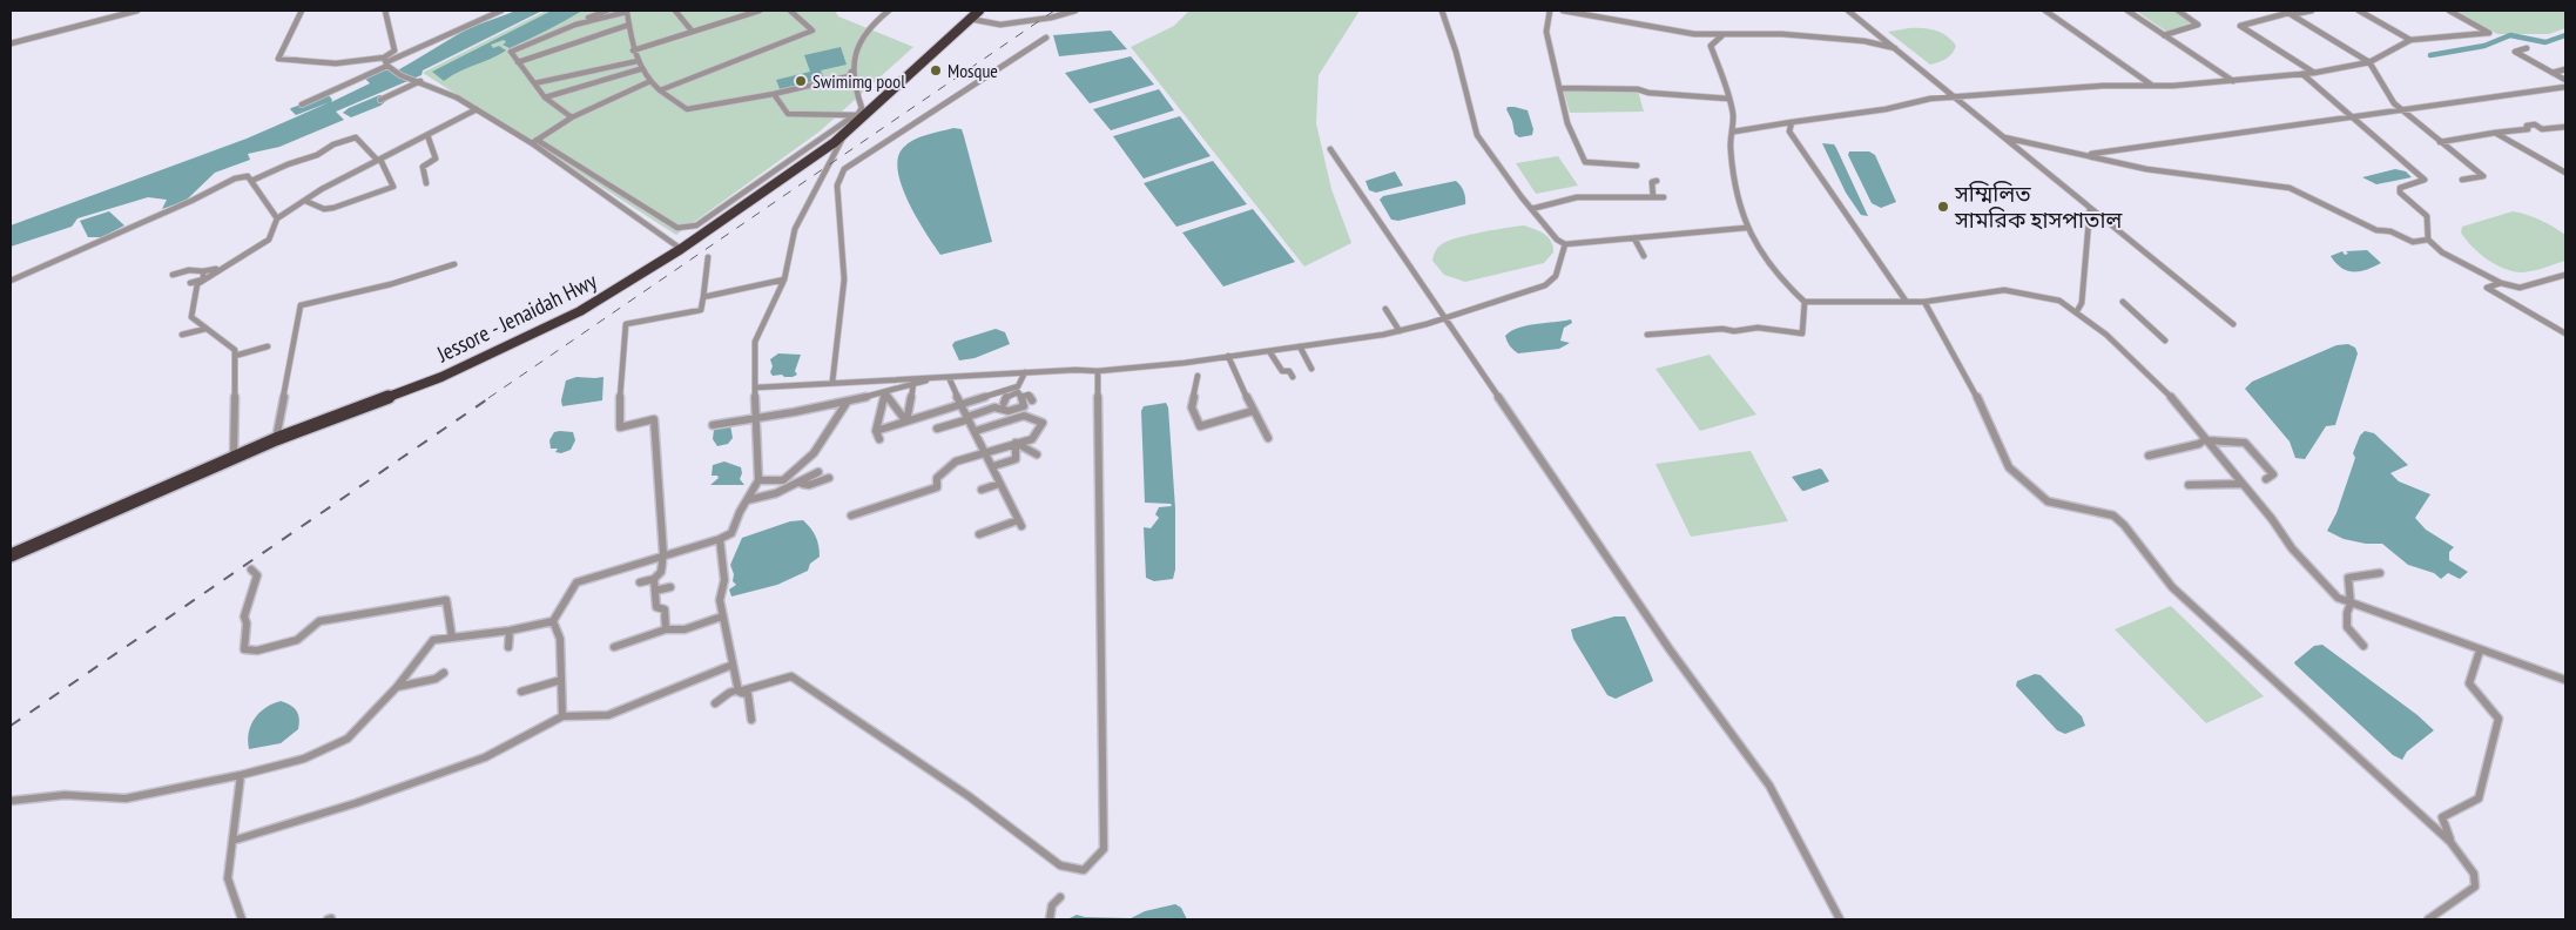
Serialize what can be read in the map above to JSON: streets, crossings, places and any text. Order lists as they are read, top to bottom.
{
  "streets": {
    "highway": ["Jessore - Jenaidah Hwy"]
  },
  "places": ["Mosque", "Swimimg pool", "সম্মিলিত সামরিক হাসপাতাল"]
}
